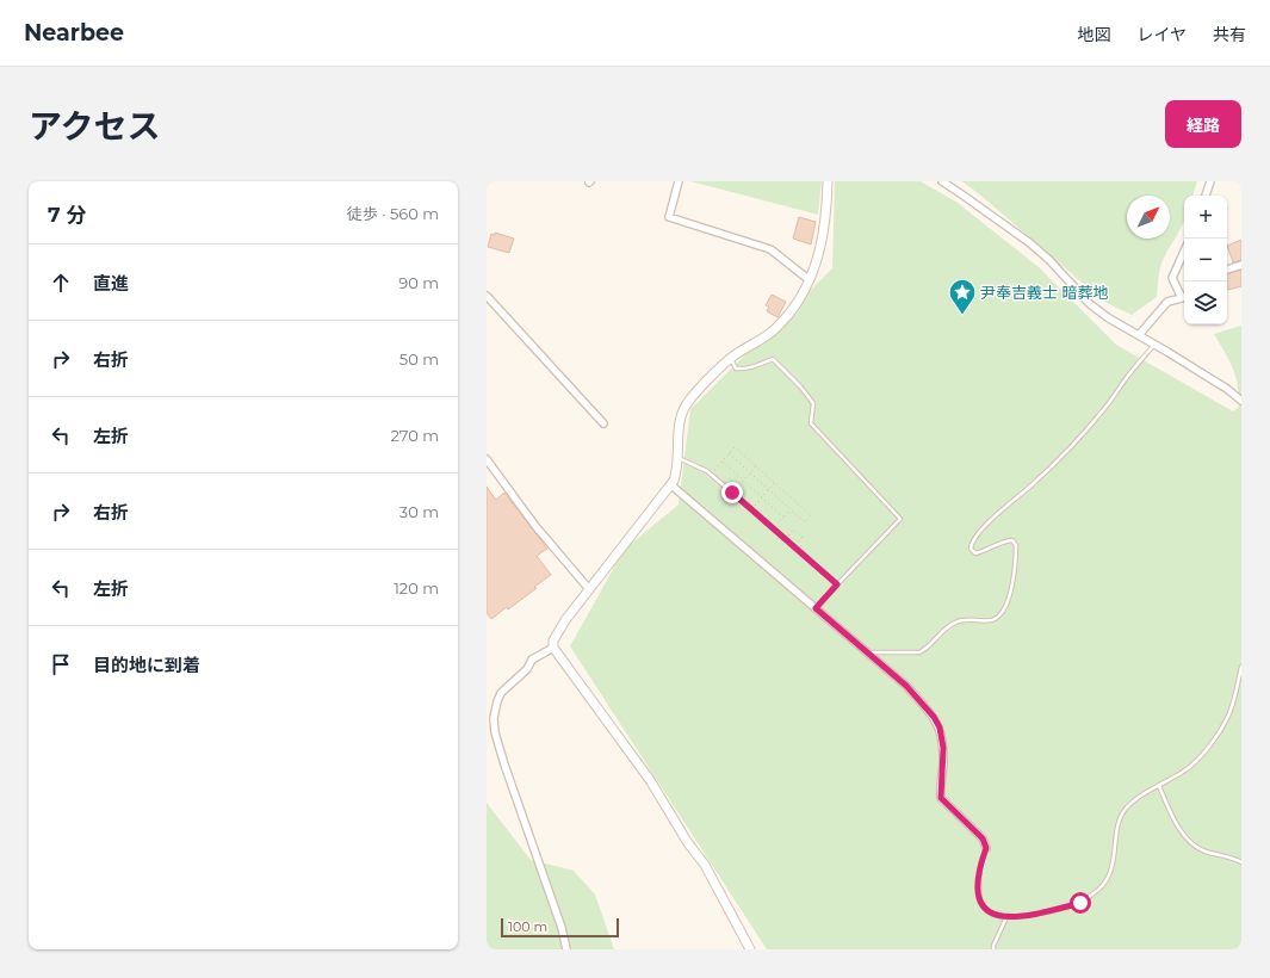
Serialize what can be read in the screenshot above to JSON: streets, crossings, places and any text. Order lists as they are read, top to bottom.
{
  "places": {
    "place": ["尹奉吉義士 暗葬地"]
  },
  "scale_bar": "100 m",
  "north": "top right",
  "page": {
    "header": "Nearbee",
    "nav": ["地図", "レイヤ", "共有"],
    "title": "アクセス",
    "buttons": "経路",
    "heading": ["7 分", "徒歩 · 560 m"],
    "map_buttons": ["+", "−"],
    "list": [
      ["直進", "90 m"],
      ["右折", "50 m"],
      ["左折", "270 m"],
      ["右折", "30 m"],
      ["左折", "120 m"],
      "目的地に到着"
    ],
    "scale": "100 m"
  }
}
